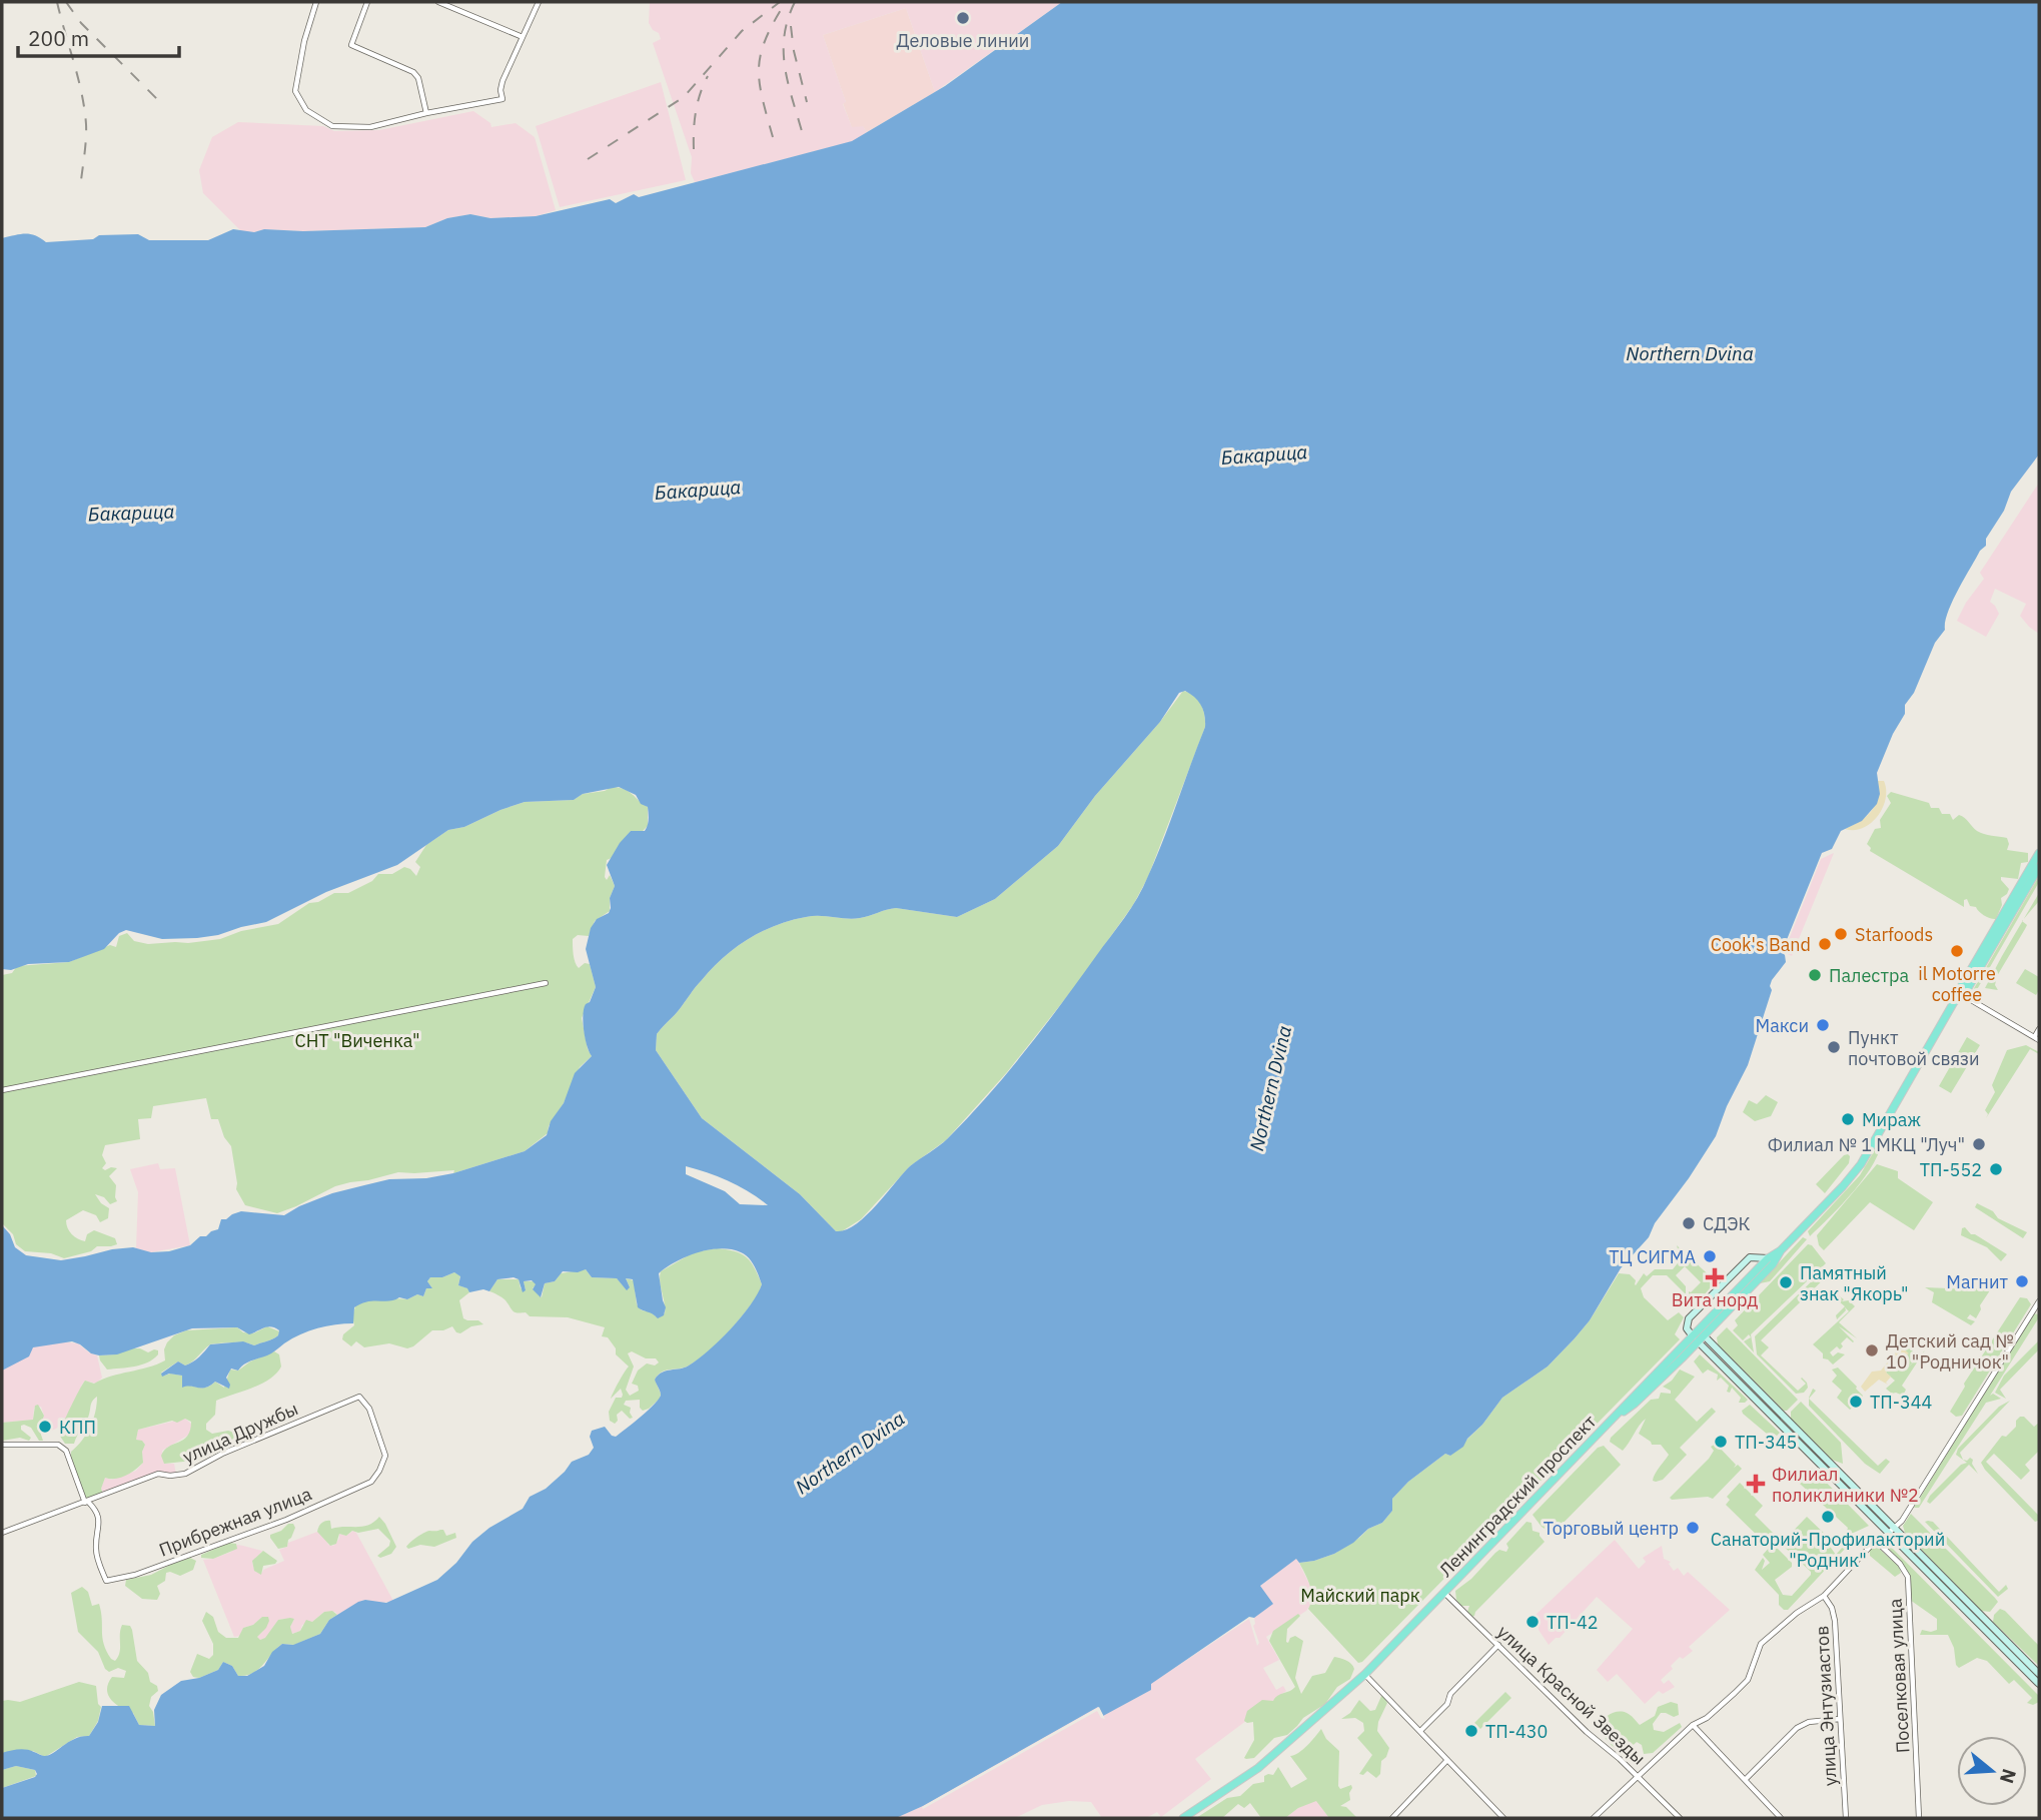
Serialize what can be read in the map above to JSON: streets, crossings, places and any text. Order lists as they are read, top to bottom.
{
  "streets": {
    "main road": ["Ленинградский проспект"],
    "street": [
      "улица Дружбы",
      "Прибрежная улица",
      "Поселковая улица",
      "улица Красной Звезды",
      "улица Энтузиастов"
    ]
  },
  "crossings": [
    ["улица Дружбы", "Прибрежная улица"],
    ["Ленинградский проспект", "улица Красной Звезды"]
  ],
  "water": ["Northern Dvina", "Бакарица"],
  "parks": ["СНТ \"Виченка\"", "Майский парк"],
  "places": {
    "other": [
      "Деловые линии",
      "Starfoods",
      "Cook's Band",
      "il Motorre coffee",
      "Палестра",
      "Макси",
      "Пункт почтовой связи",
      "Мираж",
      "Филиал № 1 МКЦ \"Луч\"",
      "ТП-552",
      "СДЭК",
      "ТЦ СИГМА",
      "Магнит",
      "Памятный знак \"Якорь\"",
      "Детский сад № 10 \"Родничок\"",
      "ТП-344",
      "КПП",
      "ТП-345",
      "Санаторий-Профилакторий \"Родник\"",
      "Торговый центр",
      "ТП-42",
      "ТП-430"
    ],
    "health": ["Вита норд", "Филиал поликлиники №2"]
  },
  "scale_bar": "200 m",
  "north": "right"
}
